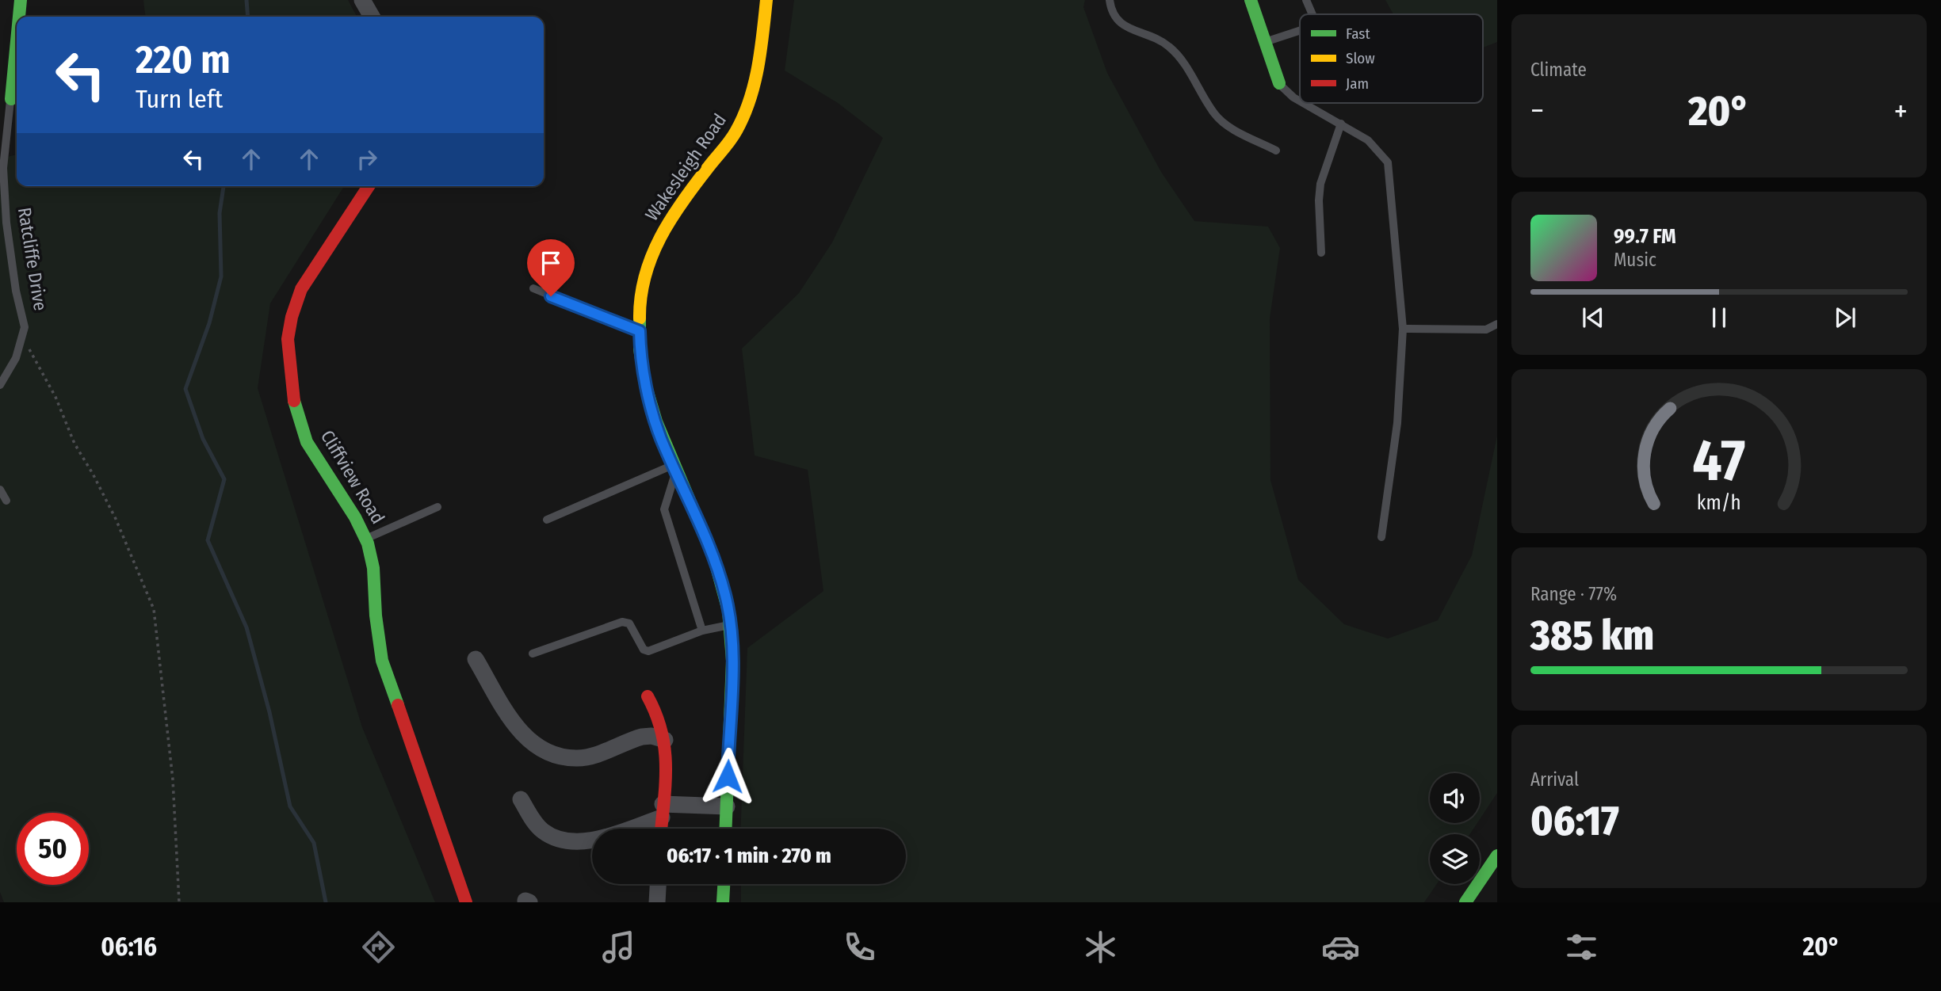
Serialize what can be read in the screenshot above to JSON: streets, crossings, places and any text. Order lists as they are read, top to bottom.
{
  "streets": {
    "main road": ["Wakesleigh Road", "Ratcliffe Drive", "Cliffview Road"]
  },
  "legend": ["Fast", "Slow", "Jam"],
  "page": {
    "tile": [
      "Climate",
      ["Range · 77%", "385 km"],
      ["Arrival", "06:17"]
    ],
    "turn": ["220 m", "Turn left"],
    "heat": ["−", "20°", "+"],
    "song": ["99.7 FM", "Music"],
    "limit": "50",
    "trip": "06:17 · 1 min · 270 m",
    "tabs": ["06:16", "20°"],
    "gauge": ["47", "km/h"]
  }
}
